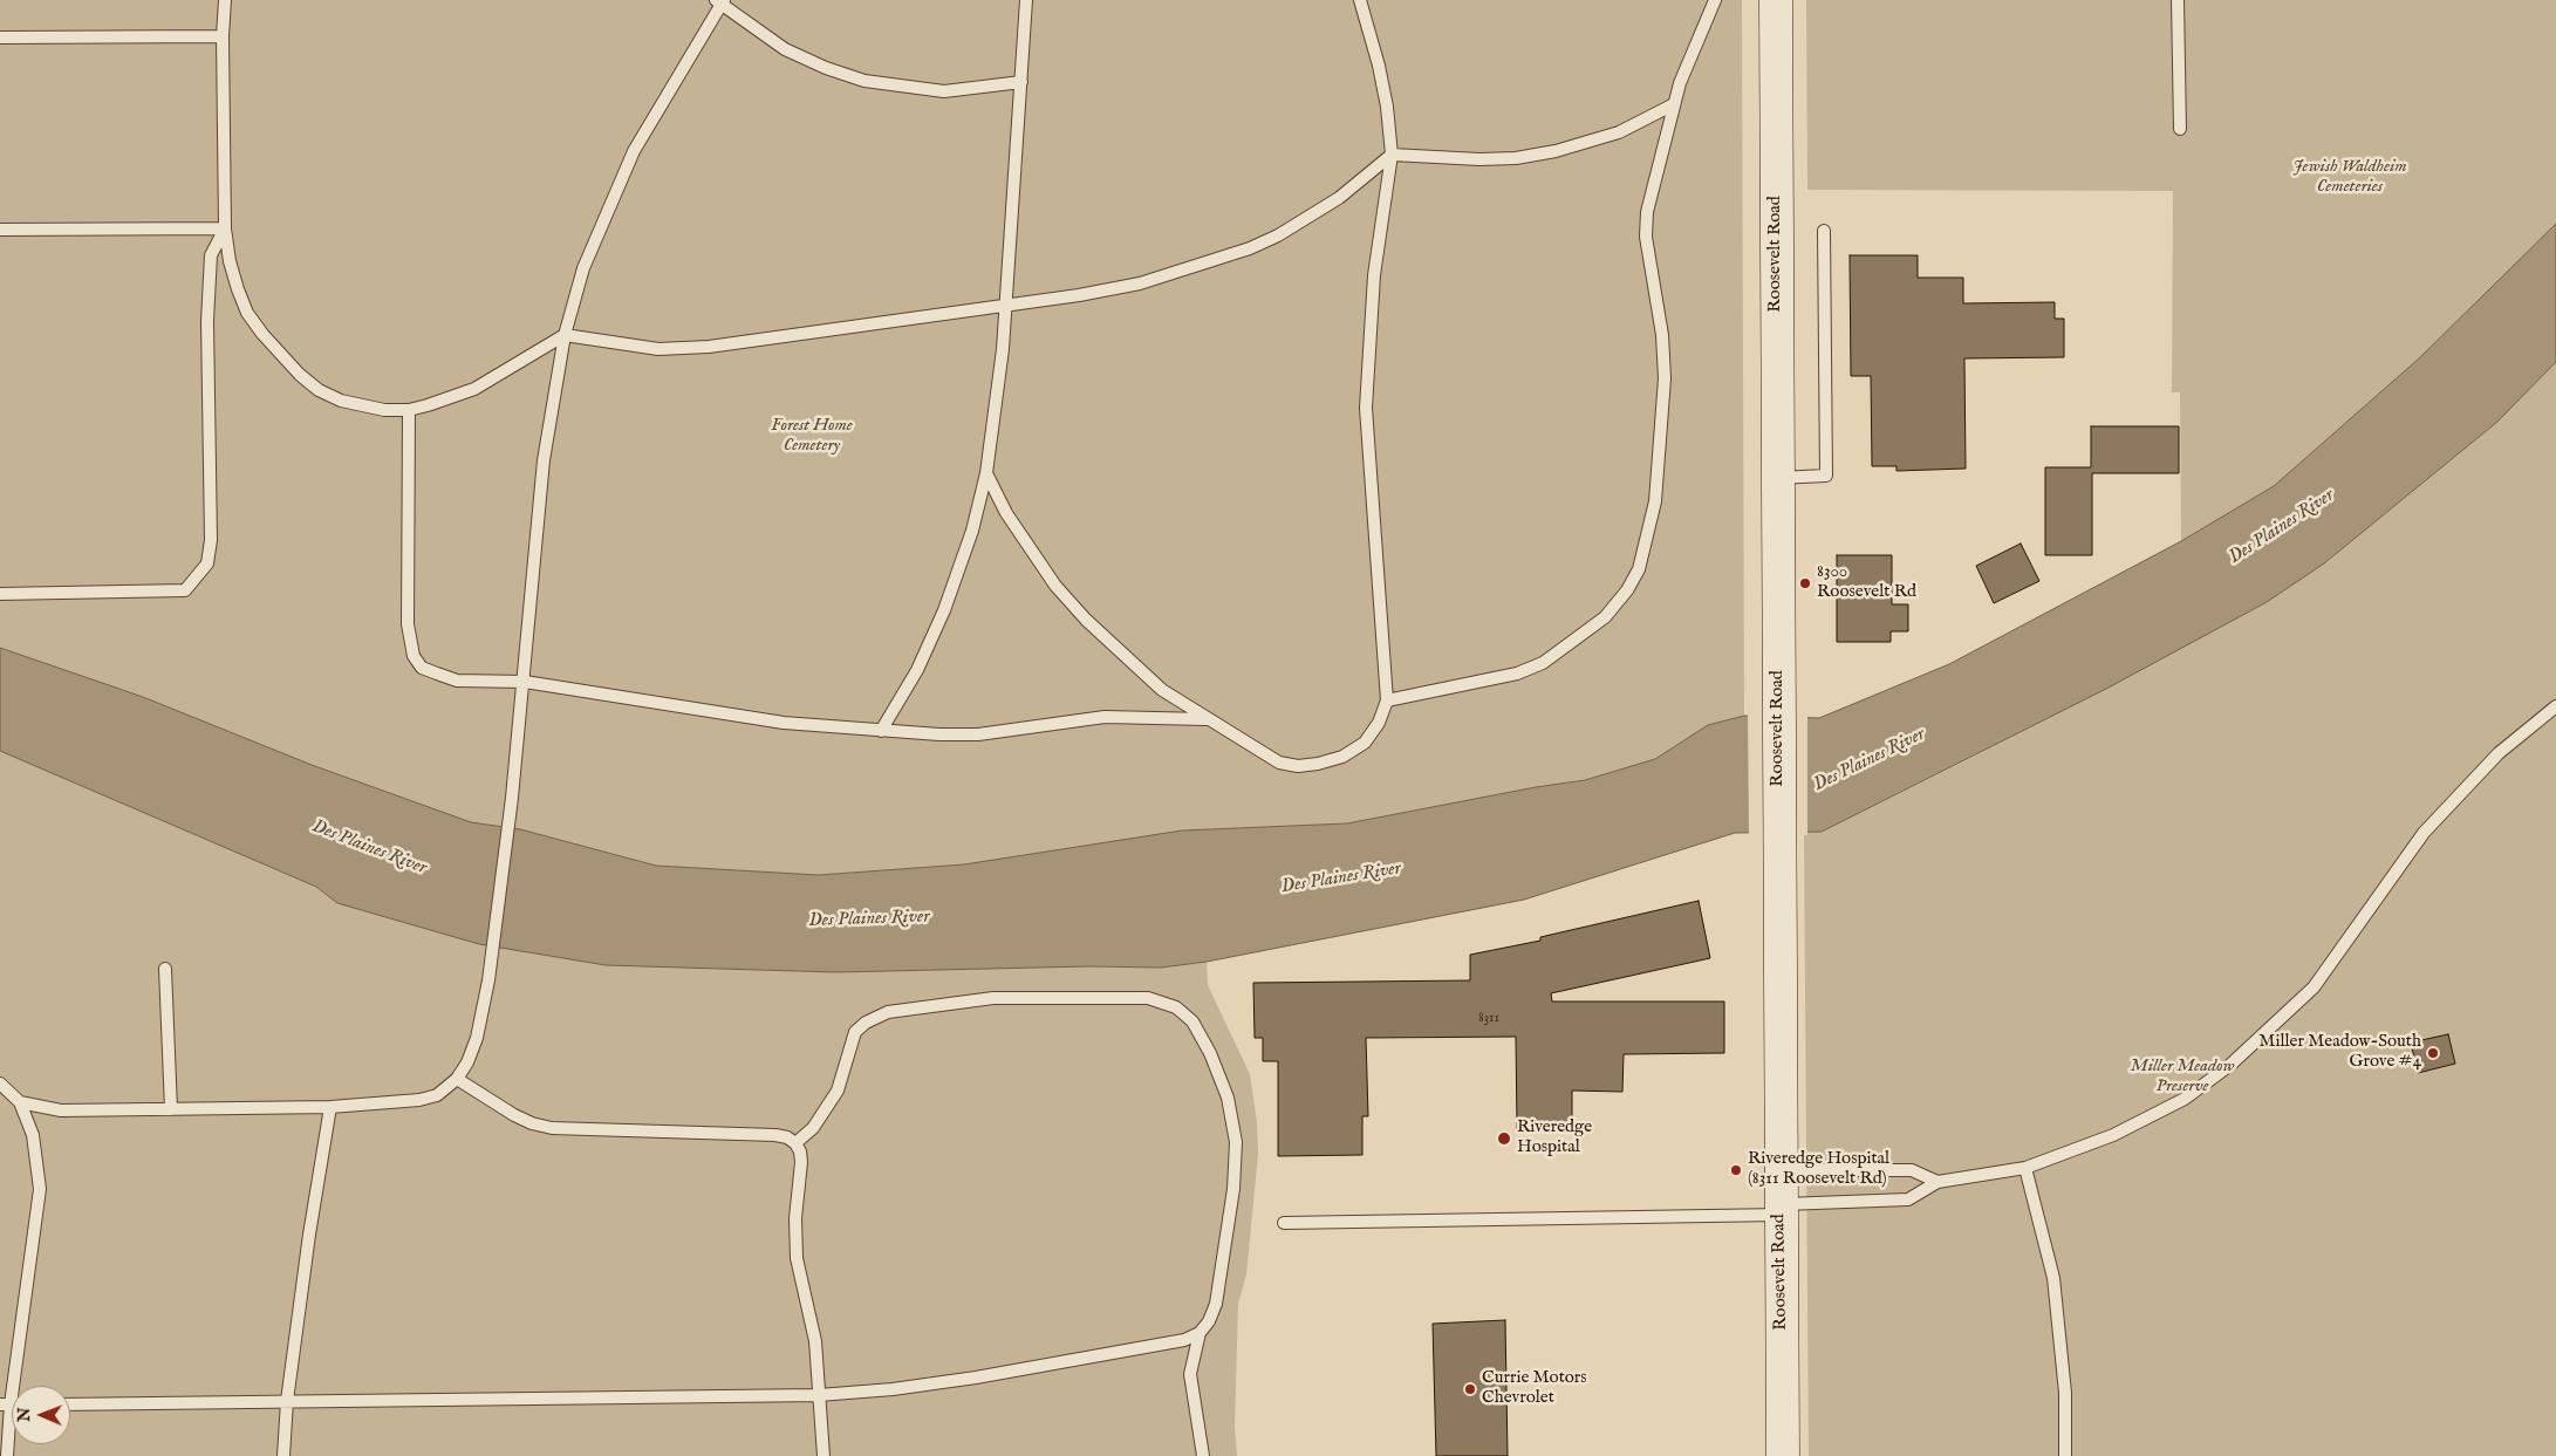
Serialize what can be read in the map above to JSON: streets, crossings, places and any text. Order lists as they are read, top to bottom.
{
  "streets": {
    "main road": ["Roosevelt Road"]
  },
  "water": ["Des Plaines River"],
  "parks": ["Jewish Waldheim Cemeteries", "Forest Home Cemetery", "Miller Meadow Preserve"],
  "places": [
    "8300 Roosevelt Rd",
    "Miller Meadow-South Grove #4",
    "Riveredge Hospital",
    "Riveredge Hospital (8311 Roosevelt Rd)",
    "Currie Motors Chevrolet"
  ],
  "house_numbers": ["8311"],
  "north": "left"
}
